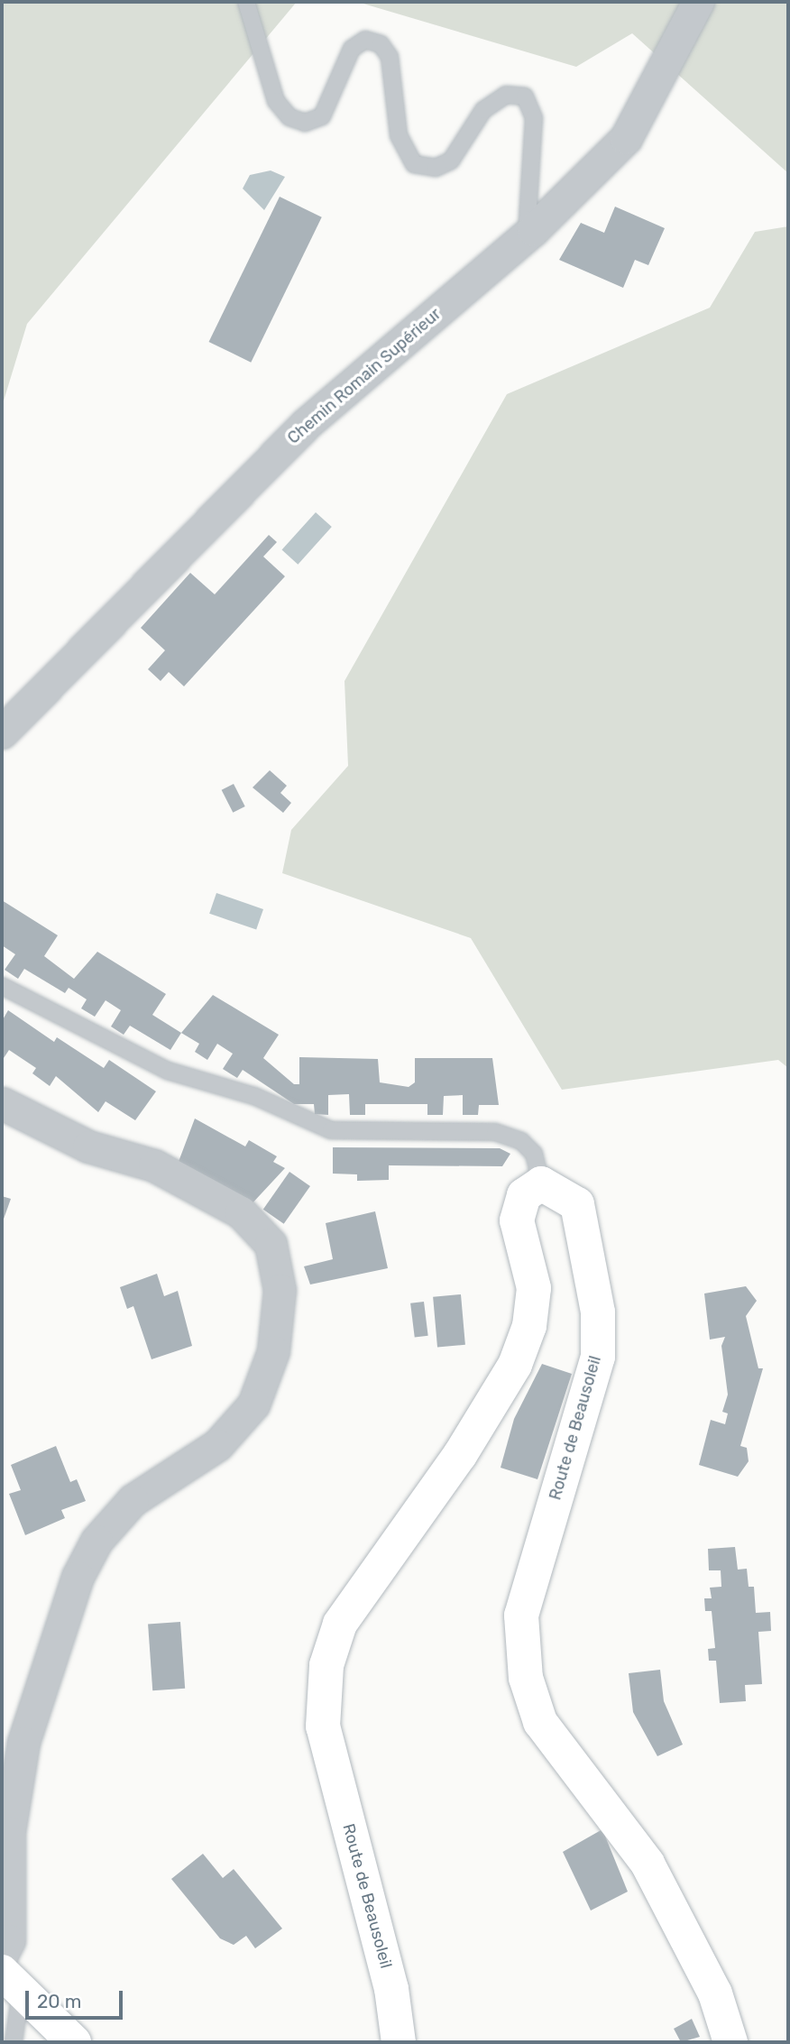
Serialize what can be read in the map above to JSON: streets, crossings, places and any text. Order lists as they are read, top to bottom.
{
  "streets": {
    "street": ["Chemin Romain Supérieur", "Route de Beausoleil"]
  },
  "scale_bar": "20 m"
}
